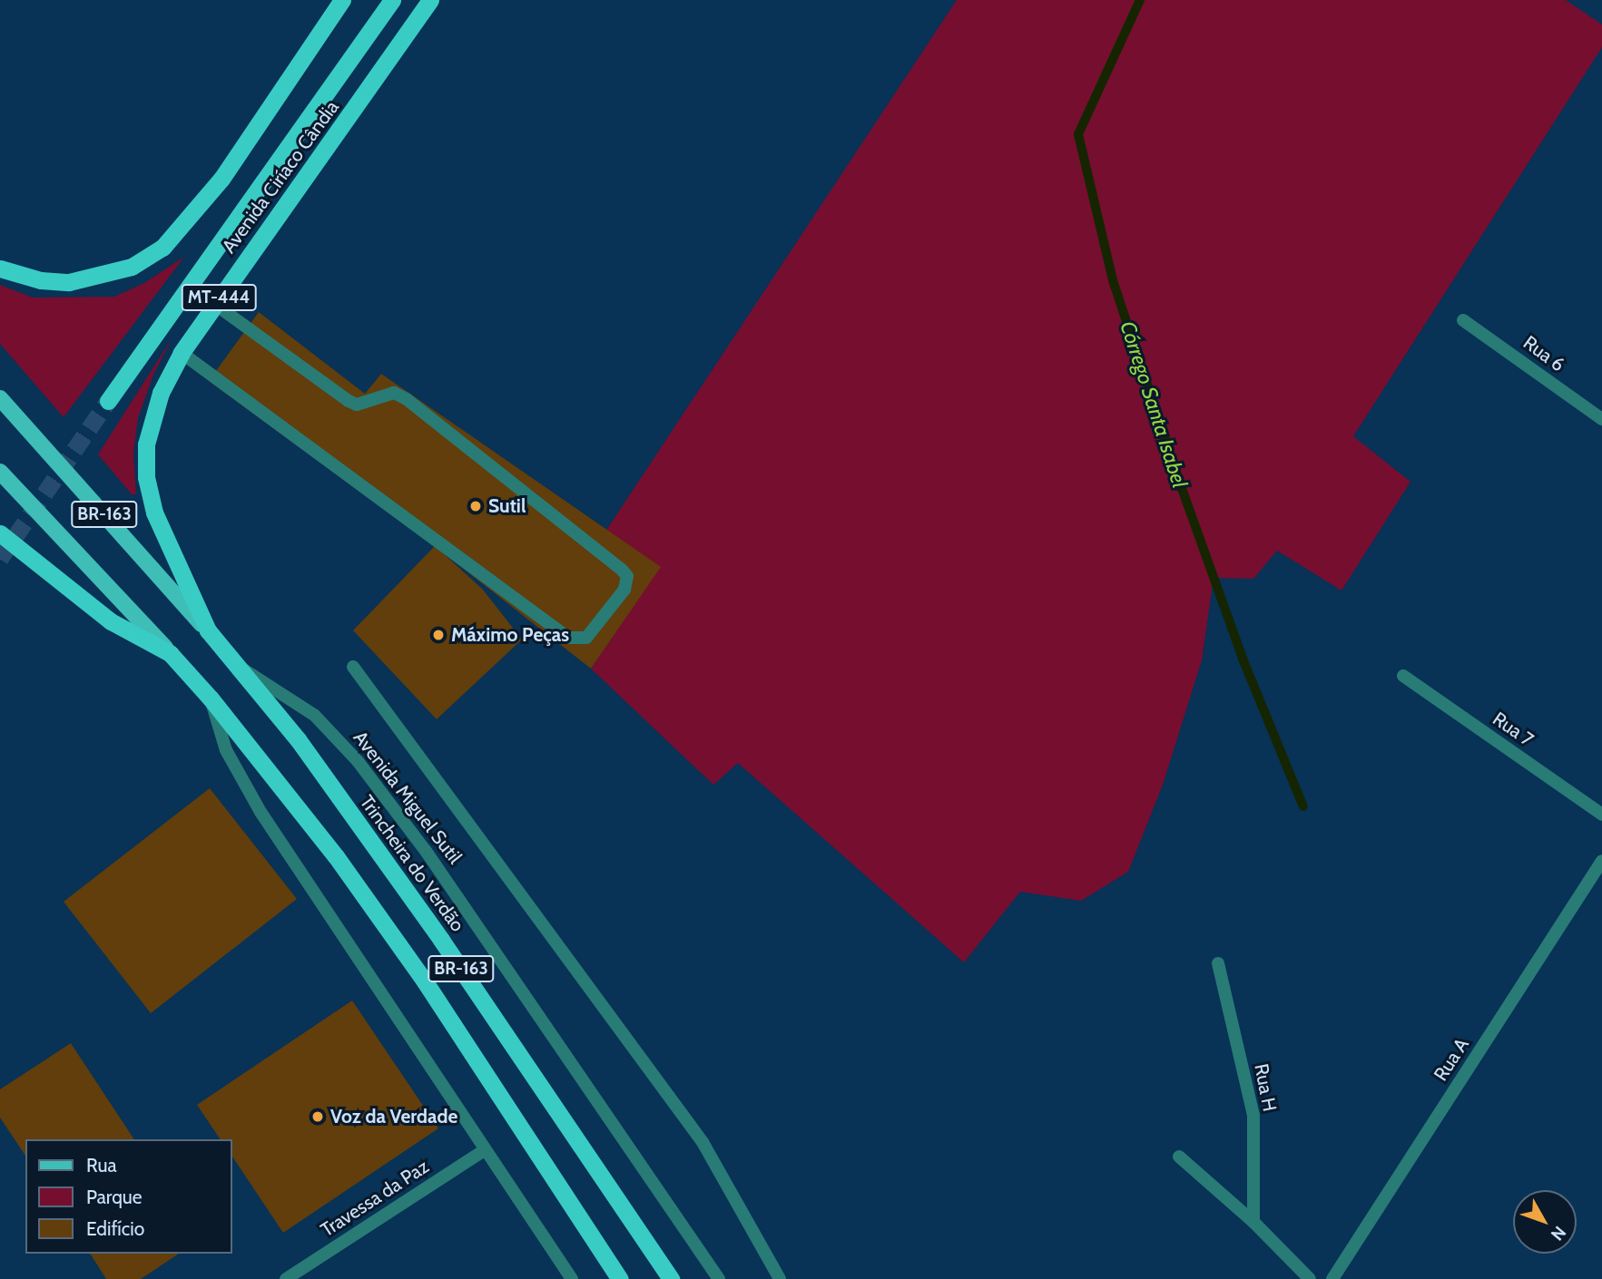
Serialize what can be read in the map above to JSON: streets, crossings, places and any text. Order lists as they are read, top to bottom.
{
  "streets": {
    "highway": [
      "Avenida Ciríaco Cândia",
      "MT-444",
      "BR-163",
      "Avenida Miguel Sutil",
      "Trincheira do Verdão"
    ],
    "street": [
      "Rua 6",
      "Rua 7",
      "Rua A",
      "Rua H",
      "Travessa da Paz"
    ]
  },
  "crossings": [
    ["Avenida Ciríaco Cândia", "Avenida Miguel Sutil"],
    ["Avenida Miguel Sutil", "Trincheira do Verdão"]
  ],
  "water": ["Córrego Santa Isabel"],
  "places": ["Sutil", "Máximo Peças", "Voz da Verdade"],
  "legend": ["Rua", "Parque", "Edifício"],
  "north": "bottom right"
}
